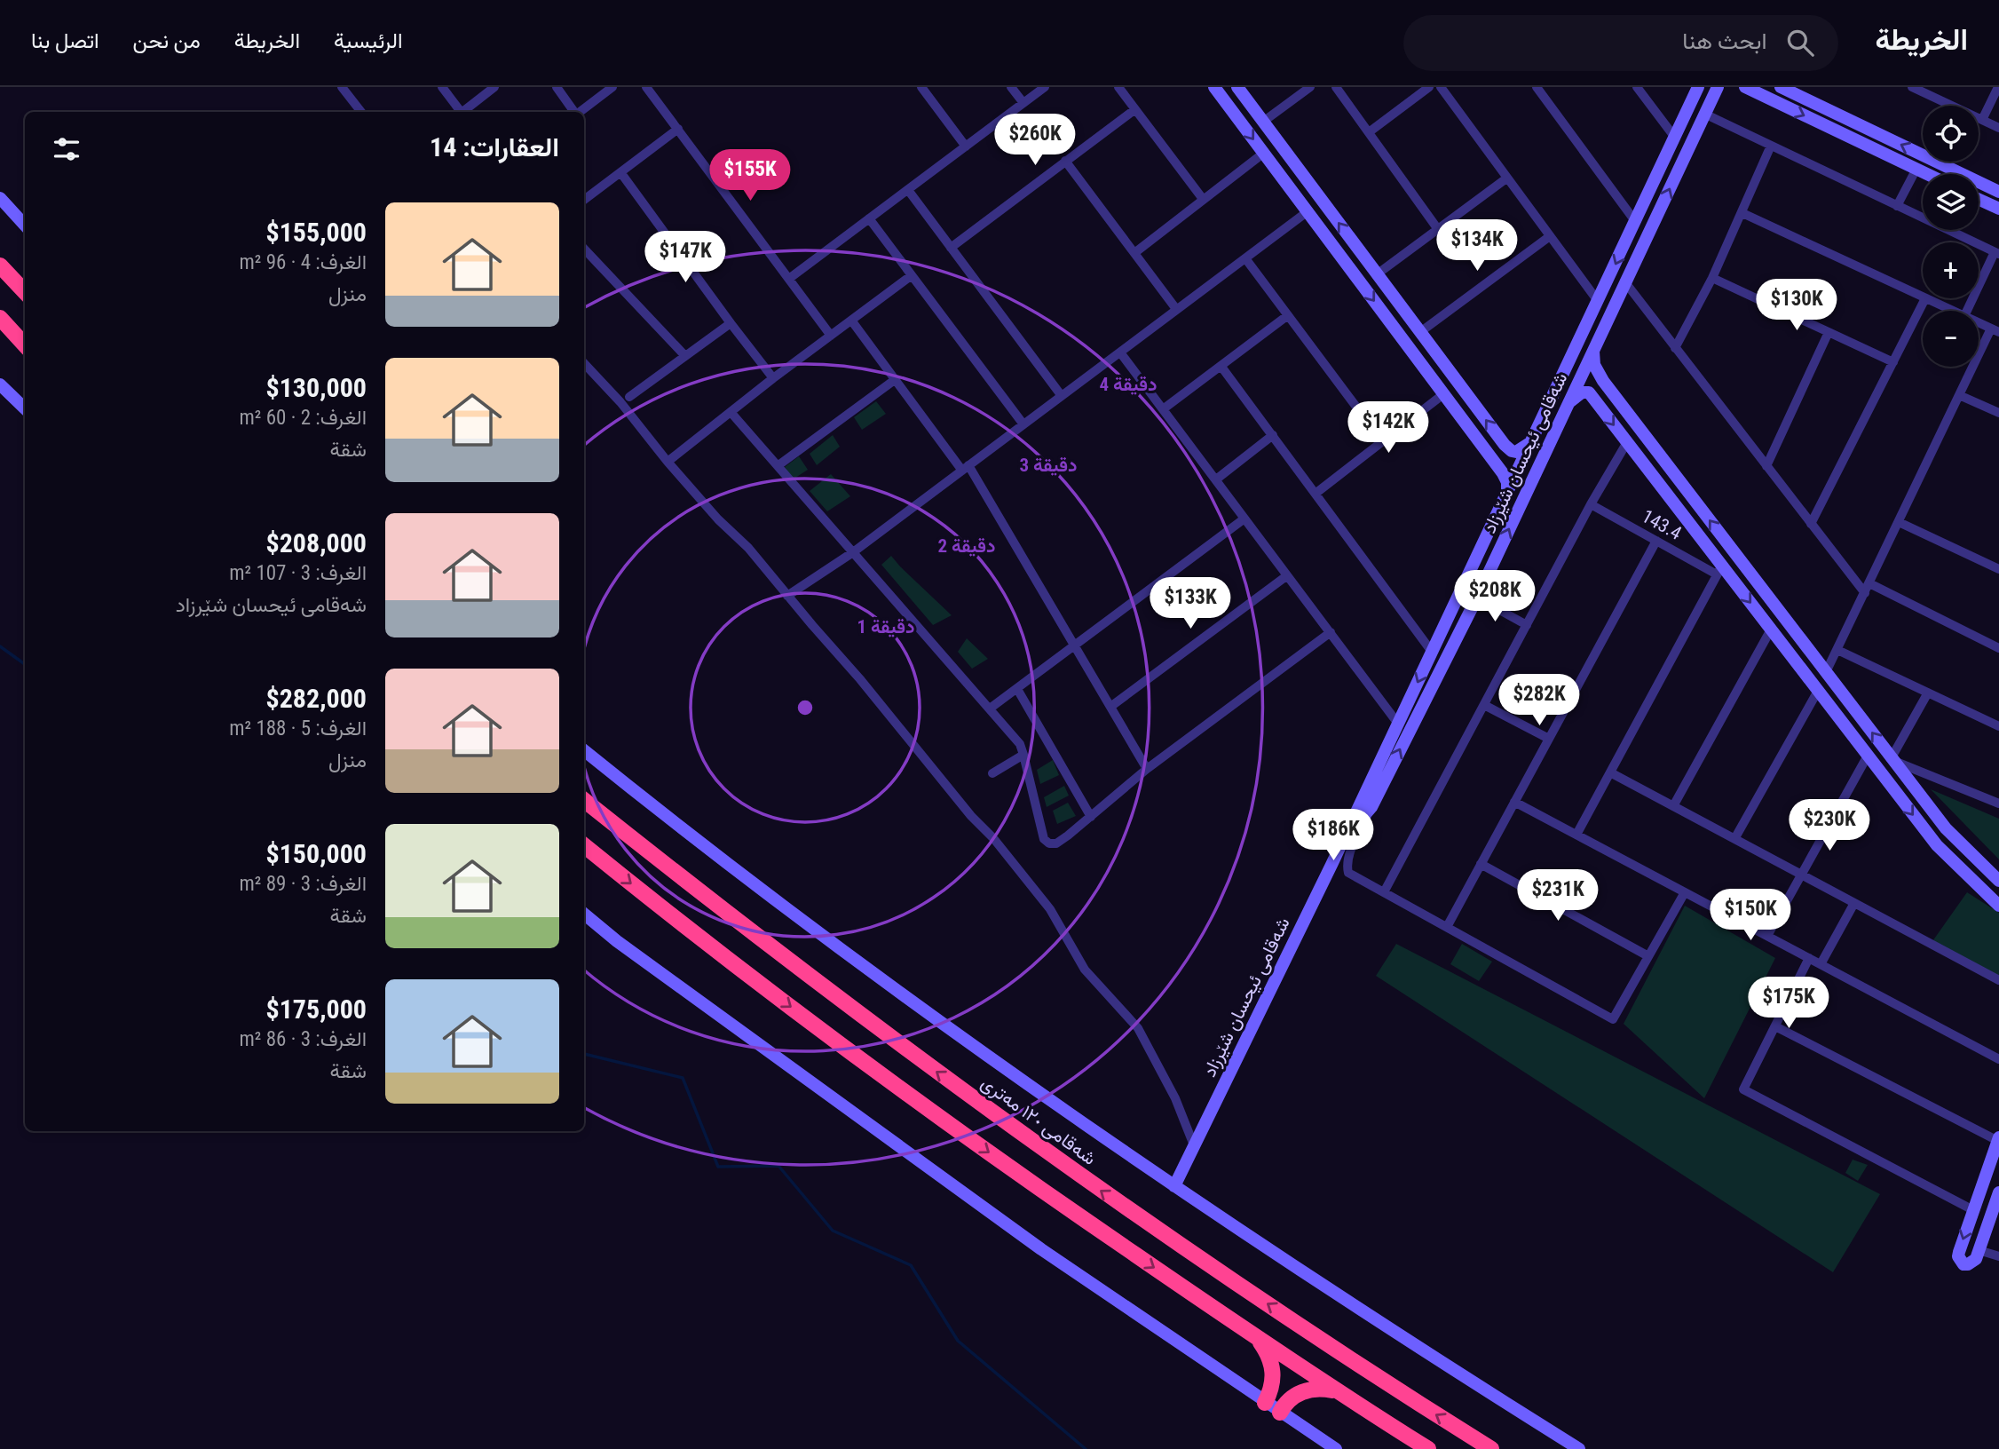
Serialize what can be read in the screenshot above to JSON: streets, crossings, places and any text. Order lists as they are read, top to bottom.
{
  "streets": {
    "highway": ["شەقامی ١٢٠ مەتری"],
    "street": ["شەقامی ئیحسان شێرزاد", "143.4"]
  },
  "page": {
    "header": "الخريطة",
    "search": "ابحث هنا",
    "nav": [
      "الرئيسية",
      "الخريطة",
      "من نحن",
      "اتصل بنا"
    ],
    "map_buttons": ["+", "−"],
    "heading": "العقارات: 14",
    "price": [
      "$260K",
      "$155K",
      "$134K",
      "$147K",
      "$130K",
      "$142K",
      "$208K",
      "$133K",
      "$282K",
      "$230K",
      "$186K",
      "$231K",
      "$150K",
      "$175K"
    ],
    "list": [
      {
        "name": "$155,000",
        "note": "الغرف: 4 · 96 m² · منزل"
      },
      {
        "name": "$130,000",
        "note": "الغرف: 2 · 60 m² · شقة"
      },
      {
        "name": "$208,000",
        "note": "الغرف: 3 · 107 m² · شەقامی ئیحسان شێرزاد"
      },
      {
        "name": "$282,000",
        "note": "الغرف: 5 · 188 m² · منزل"
      },
      {
        "name": "$150,000",
        "note": "الغرف: 3 · 89 m² · شقة"
      },
      {
        "name": "$175,000",
        "note": "الغرف: 3 · 86 m² · شقة"
      }
    ]
  },
  "rings": [
    "4 دقيقة",
    "3 دقيقة",
    "2 دقيقة",
    "1 دقيقة"
  ]
}
